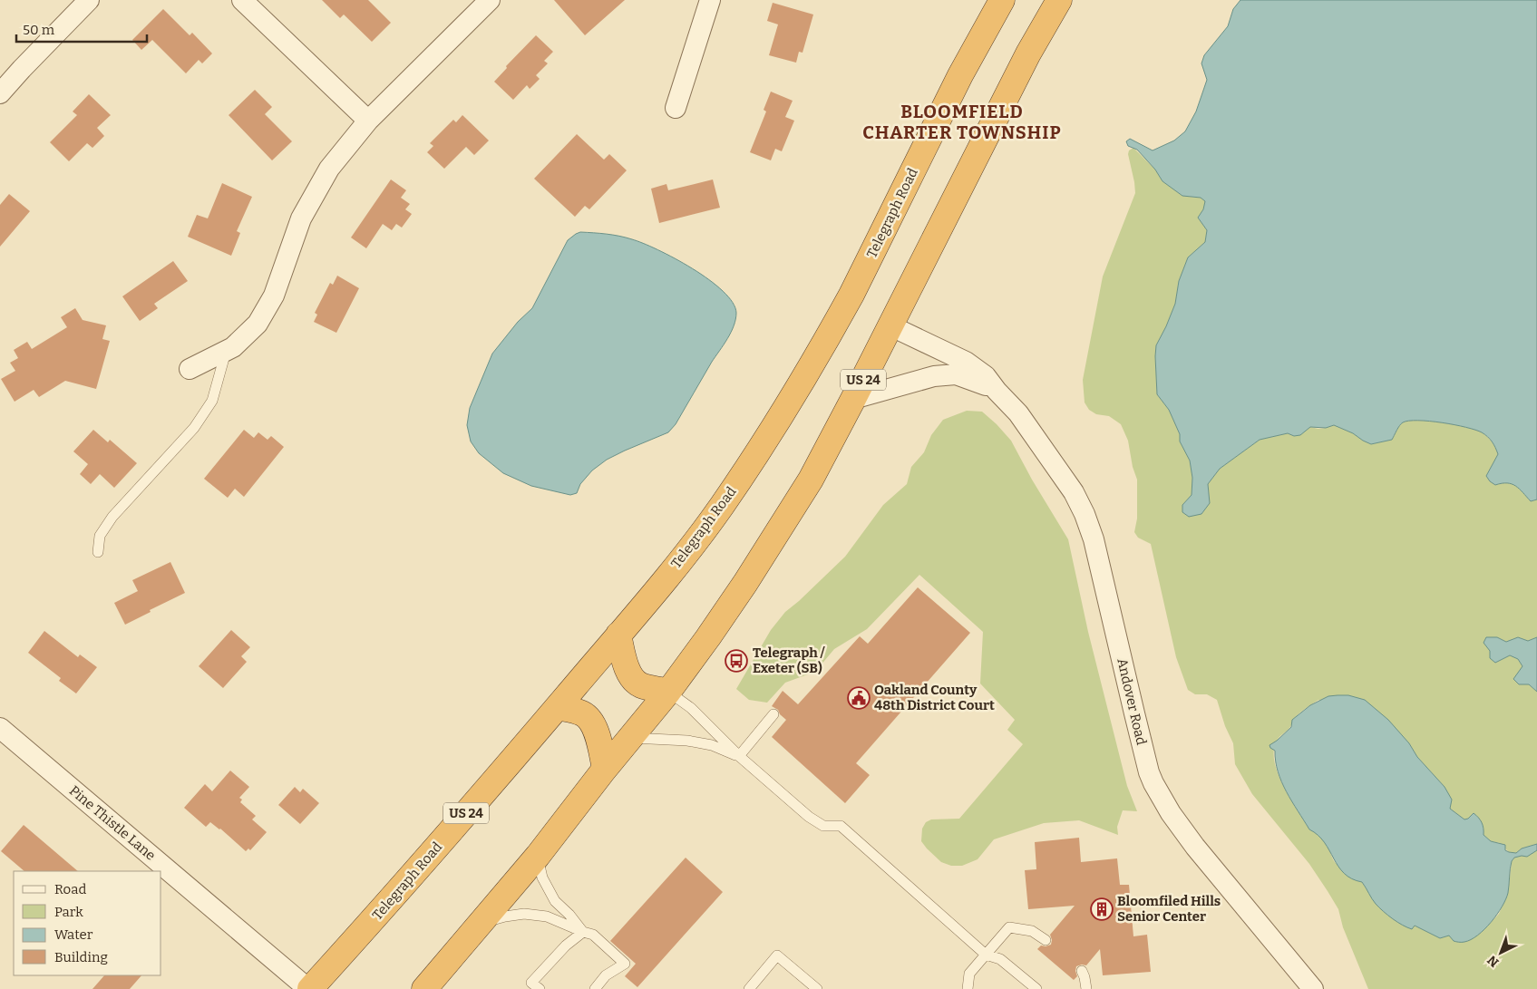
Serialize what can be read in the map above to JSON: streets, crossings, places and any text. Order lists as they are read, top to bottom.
{
  "streets": {
    "highway": ["Telegraph Road", "US 24"],
    "street": ["Andover Road", "Pine Thistle Lane"]
  },
  "crossings": [
    ["Telegraph Road", "Pine Thistle Lane"],
    ["US 24", "Andover Road"]
  ],
  "districts": ["BLOOMFIELD CHARTER TOWNSHIP"],
  "places": {
    "bus stop": ["Telegraph / Exeter (SB)"],
    "public building": ["Oakland County 48th District Court"],
    "building": ["Bloomfiled Hills Senior Center"]
  },
  "legend": [
    "Road",
    "Park",
    "Water",
    "Building"
  ],
  "scale_bar": "50 m",
  "north": "bottom left"
}
